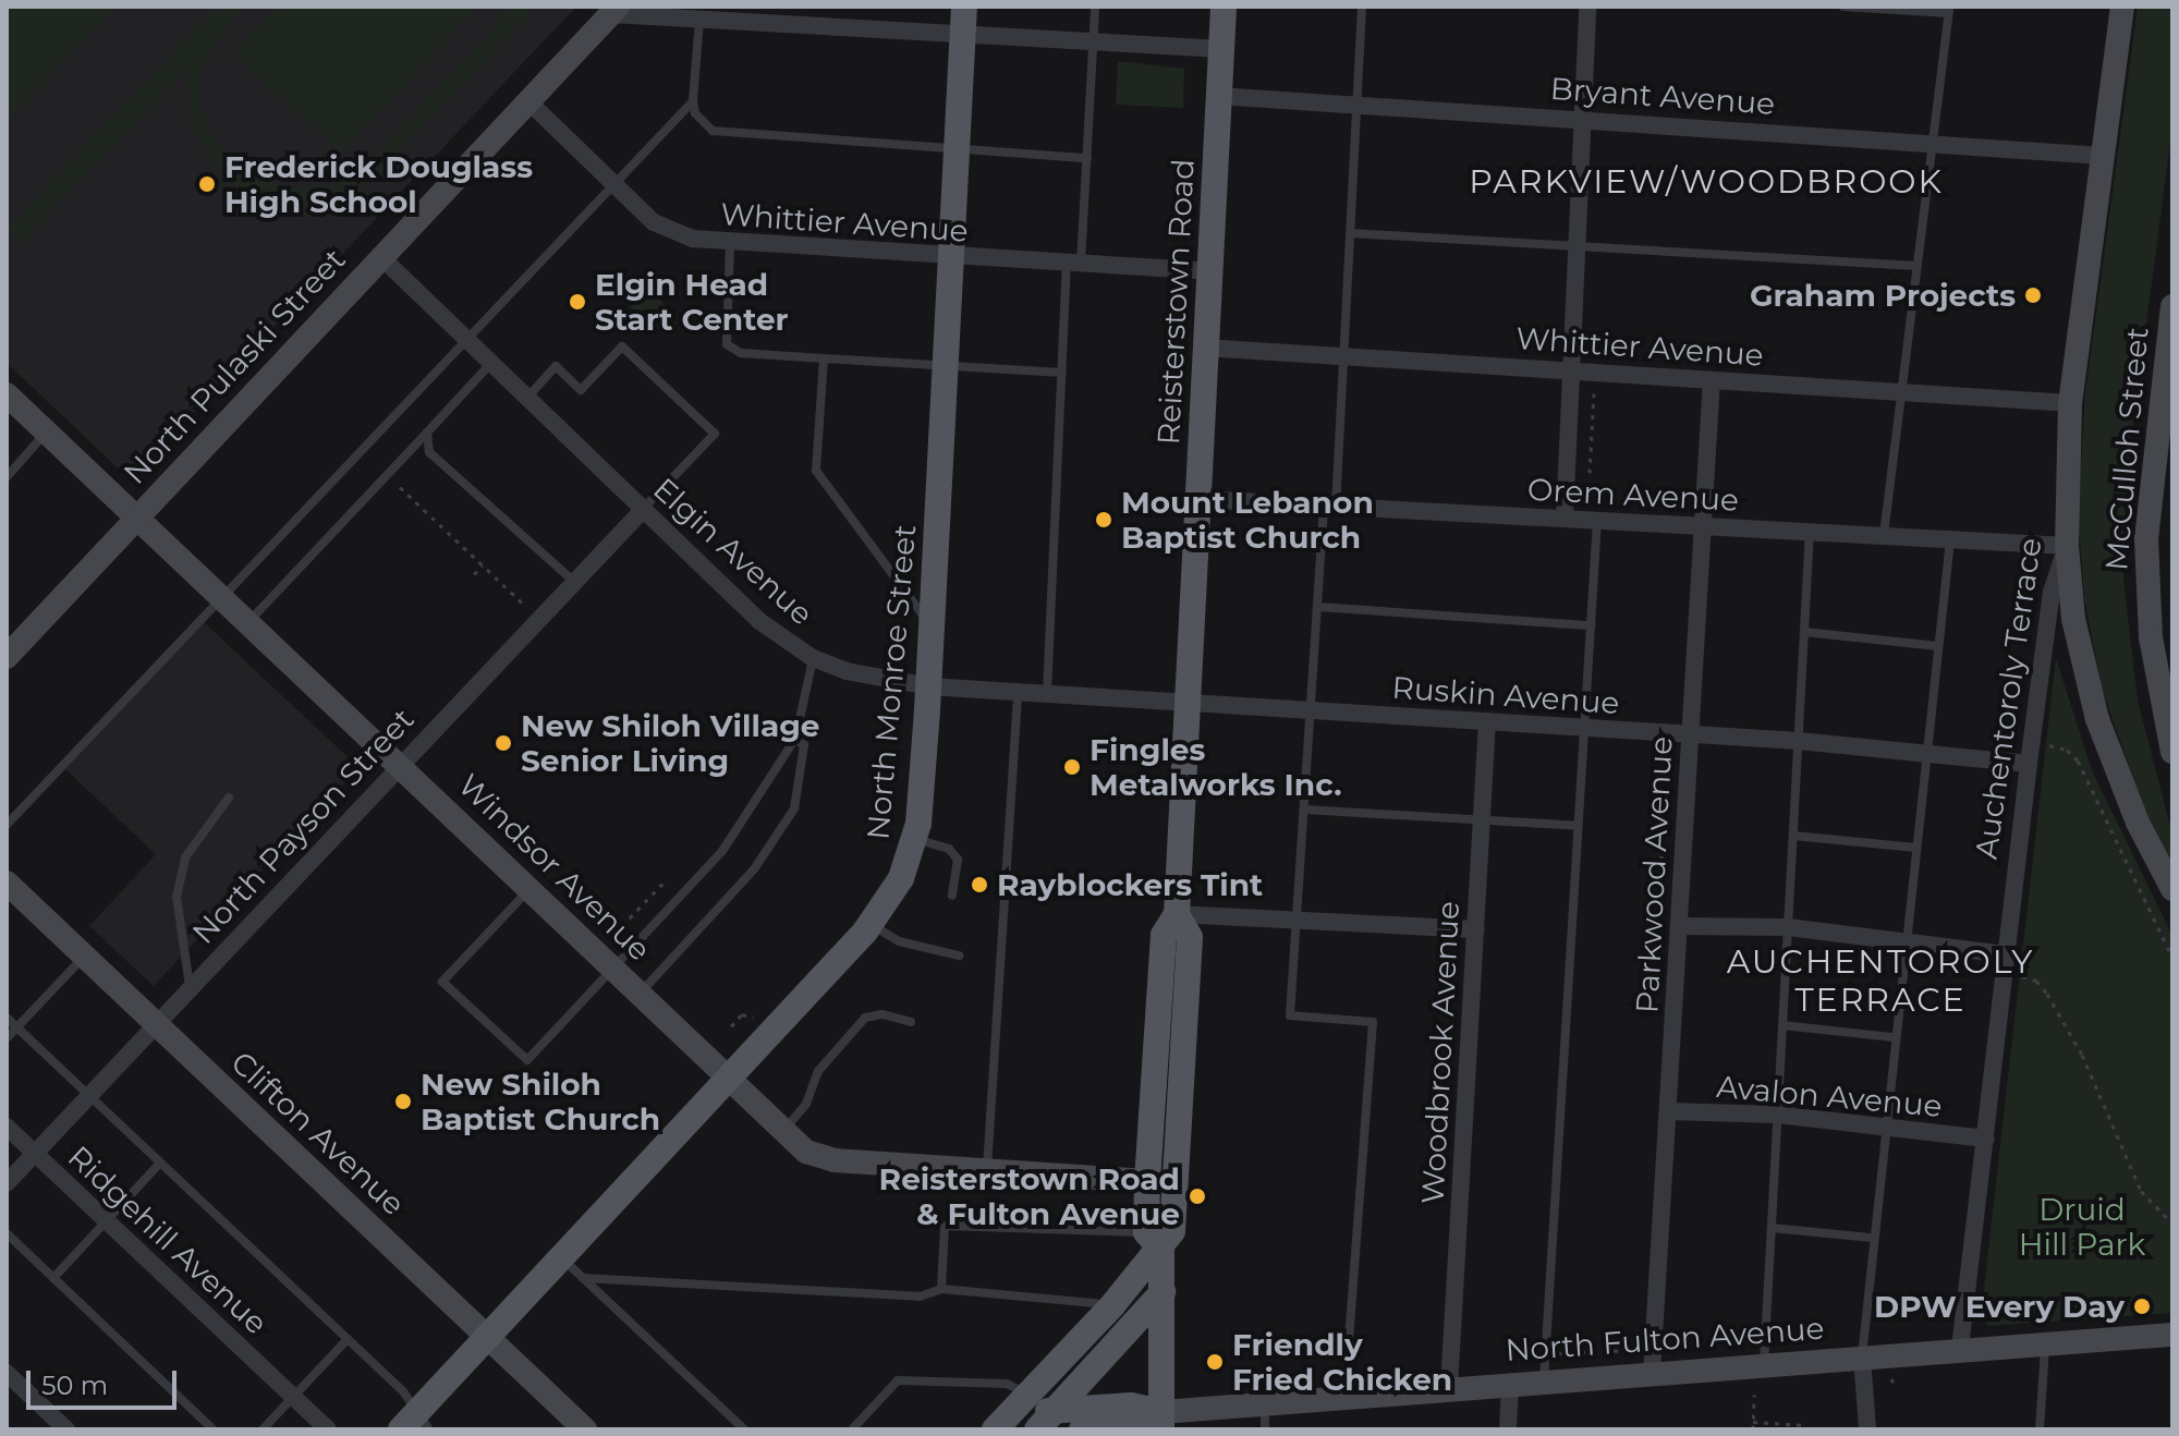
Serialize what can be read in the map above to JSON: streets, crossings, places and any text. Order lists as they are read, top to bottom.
{
  "streets": {
    "main road": ["Reisterstown Road", "North Monroe Street"],
    "street": [
      "Bryant Avenue",
      "Whittier Avenue",
      "North Pulaski Street",
      "McCulloh Street",
      "Orem Avenue",
      "Elgin Avenue",
      "Ruskin Avenue",
      "Auchentoroly Terrace",
      "North Payson Street",
      "Windsor Avenue",
      "Parkwood Avenue",
      "Woodbrook Avenue",
      "Avalon Avenue",
      "Clifton Avenue",
      "Ridgehill Avenue",
      "North Fulton Avenue"
    ]
  },
  "crossings": [
    ["Bryant Avenue", "Reisterstown Road"],
    ["Bryant Avenue", "Auchentoroly Terrace"],
    ["Whittier Avenue", "Reisterstown Road"],
    ["Whittier Avenue", "North Pulaski Street"],
    ["Whittier Avenue", "North Monroe Street"],
    ["Whittier Avenue", "Auchentoroly Terrace"],
    ["Whittier Avenue", "Parkwood Avenue"],
    ["Reisterstown Road", "Orem Avenue"],
    ["Reisterstown Road", "Elgin Avenue"],
    ["Reisterstown Road", "Ruskin Avenue"],
    ["Reisterstown Road", "Windsor Avenue"],
    ["Reisterstown Road", "North Fulton Avenue"],
    ["North Pulaski Street", "Elgin Avenue"],
    ["North Pulaski Street", "Windsor Avenue"],
    ["McCulloh Street", "Orem Avenue"],
    ["McCulloh Street", "Auchentoroly Terrace"],
    ["Orem Avenue", "Auchentoroly Terrace"],
    ["Orem Avenue", "Parkwood Avenue"],
    ["Elgin Avenue", "North Monroe Street"],
    ["Elgin Avenue", "Ruskin Avenue"],
    ["Elgin Avenue", "North Payson Street"],
    ["North Monroe Street", "Windsor Avenue"],
    ["North Monroe Street", "Clifton Avenue"],
    ["Ruskin Avenue", "Auchentoroly Terrace"],
    ["Ruskin Avenue", "Parkwood Avenue"],
    ["Ruskin Avenue", "Woodbrook Avenue"],
    ["Auchentoroly Terrace", "Avalon Avenue"],
    ["Auchentoroly Terrace", "North Fulton Avenue"],
    ["North Payson Street", "Windsor Avenue"],
    ["North Payson Street", "Clifton Avenue"],
    ["North Payson Street", "Ridgehill Avenue"],
    ["Parkwood Avenue", "Avalon Avenue"],
    ["Parkwood Avenue", "North Fulton Avenue"],
    ["Woodbrook Avenue", "North Fulton Avenue"]
  ],
  "districts": ["PARKVIEW/WOODBROOK", "AUCHENTOROLY TERRACE"],
  "parks": ["Druid Hill Park"],
  "places": [
    "Frederick Douglass High School",
    "Graham Projects",
    "Elgin Head Start Center",
    "Mount Lebanon Baptist Church",
    "New Shiloh Village Senior Living",
    "Fingles Metalworks Inc.",
    "Rayblockers Tint",
    "New Shiloh Baptist Church",
    "Reisterstown Road & Fulton Avenue",
    "DPW Every Day",
    "Friendly Fried Chicken"
  ],
  "scale_bar": "50 m"
}
